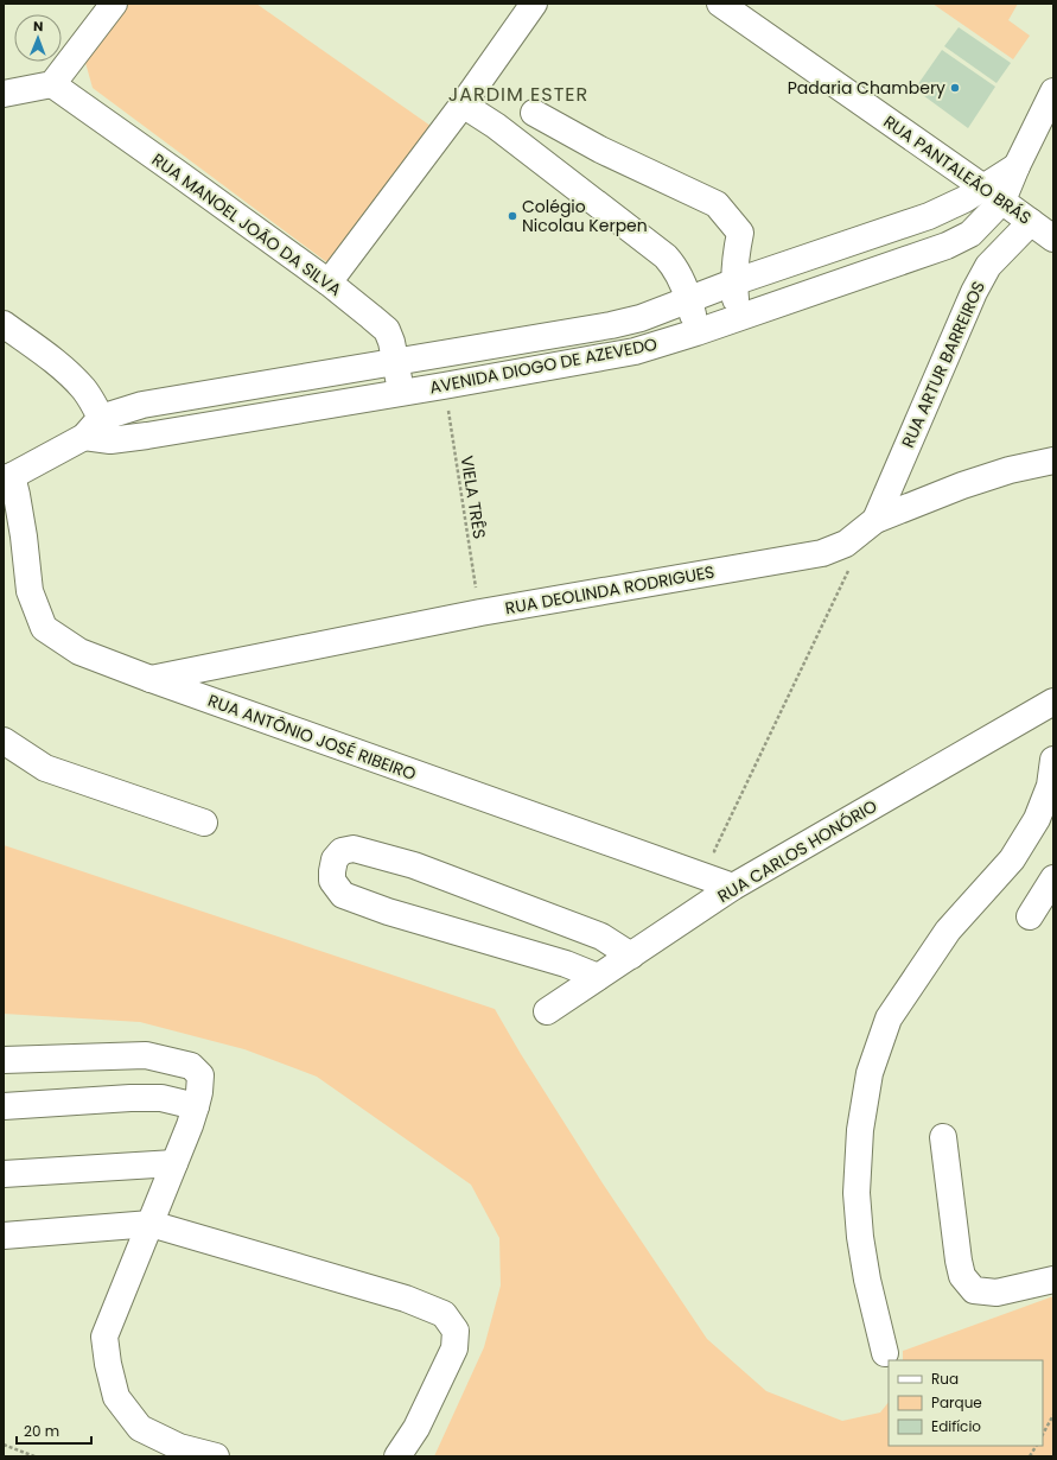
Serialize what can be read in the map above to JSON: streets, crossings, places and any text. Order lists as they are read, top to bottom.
{
  "streets": {
    "street": [
      "RUA PANTALEÃO BRÁS",
      "RUA MANOEL JOÃO DA SILVA",
      "RUA ARTUR BARREIROS",
      "AVENIDA DIOGO DE AZEVEDO",
      "RUA DEOLINDA RODRIGUES",
      "RUA ANTÔNIO JOSÉ RIBEIRO",
      "RUA CARLOS HONÓRIO"
    ],
    "path": ["VIELA TRÊS"]
  },
  "crossings": [
    ["RUA PANTALEÃO BRÁS", "RUA ARTUR BARREIROS"],
    ["RUA PANTALEÃO BRÁS", "AVENIDA DIOGO DE AZEVEDO"],
    ["RUA MANOEL JOÃO DA SILVA", "AVENIDA DIOGO DE AZEVEDO"],
    ["RUA ARTUR BARREIROS", "RUA DEOLINDA RODRIGUES"],
    ["AVENIDA DIOGO DE AZEVEDO", "VIELA TRÊS"],
    ["VIELA TRÊS", "RUA DEOLINDA RODRIGUES"],
    ["RUA DEOLINDA RODRIGUES", "RUA ANTÔNIO JOSÉ RIBEIRO"],
    ["RUA ANTÔNIO JOSÉ RIBEIRO", "RUA CARLOS HONÓRIO"]
  ],
  "districts": ["JARDIM ESTER"],
  "places": ["Padaria Chambery", "Colégio Nicolau Kerpen"],
  "legend": ["Rua", "Parque", "Edifício"],
  "scale_bar": "20 m",
  "north": "top"
}
